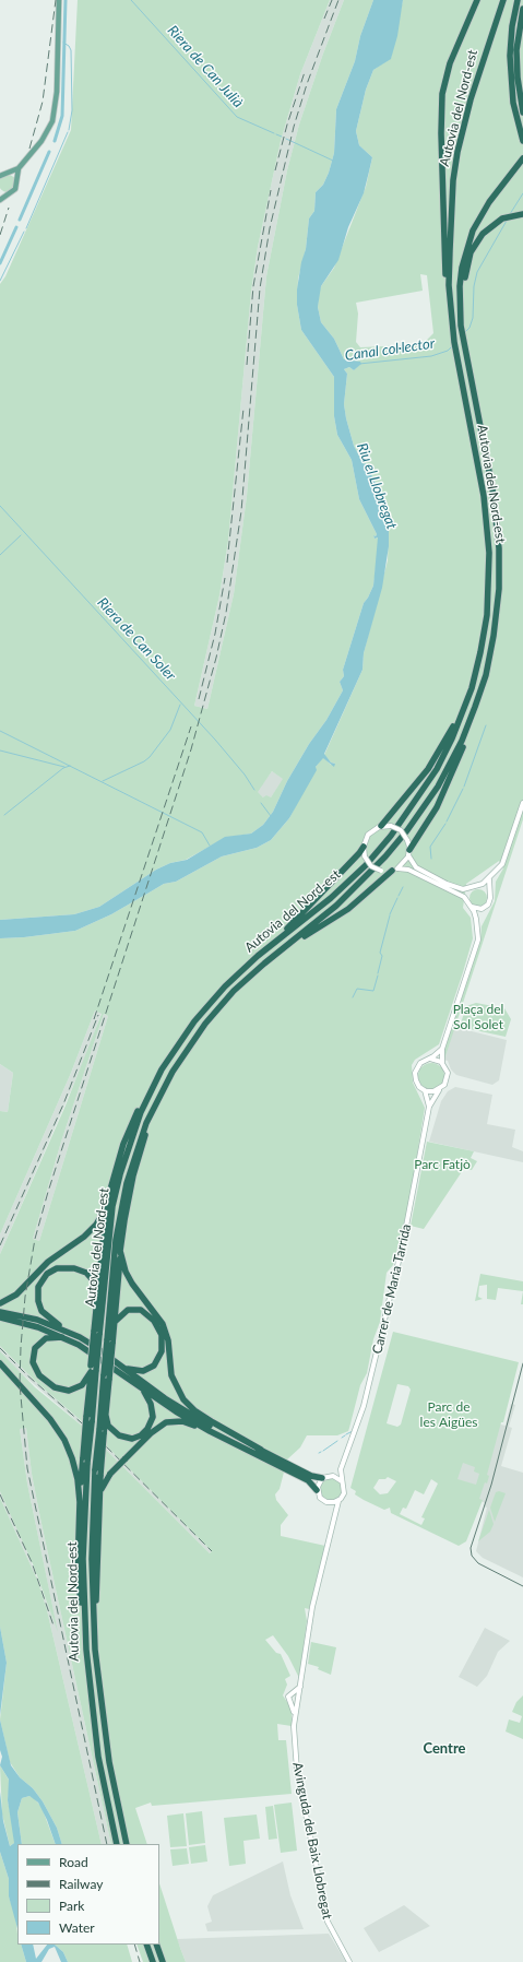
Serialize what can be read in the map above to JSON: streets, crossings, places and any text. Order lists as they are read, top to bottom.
{
  "streets": {
    "highway": ["Autovia del Nord-est"],
    "main road": ["Carrer de Maria Tarrida", "Avinguda del Baix Llobregat"]
  },
  "districts": ["Centre"],
  "water": [
    "Riera de Can Julià",
    "Canal col·lector",
    "Riu el Llobregat",
    "Riera de Can Soler"
  ],
  "parks": ["Plaça del Sol Solet", "Parc Fatjò", "Parc de les Aigües"],
  "legend": [
    "Road",
    "Railway",
    "Park",
    "Water"
  ]
}
